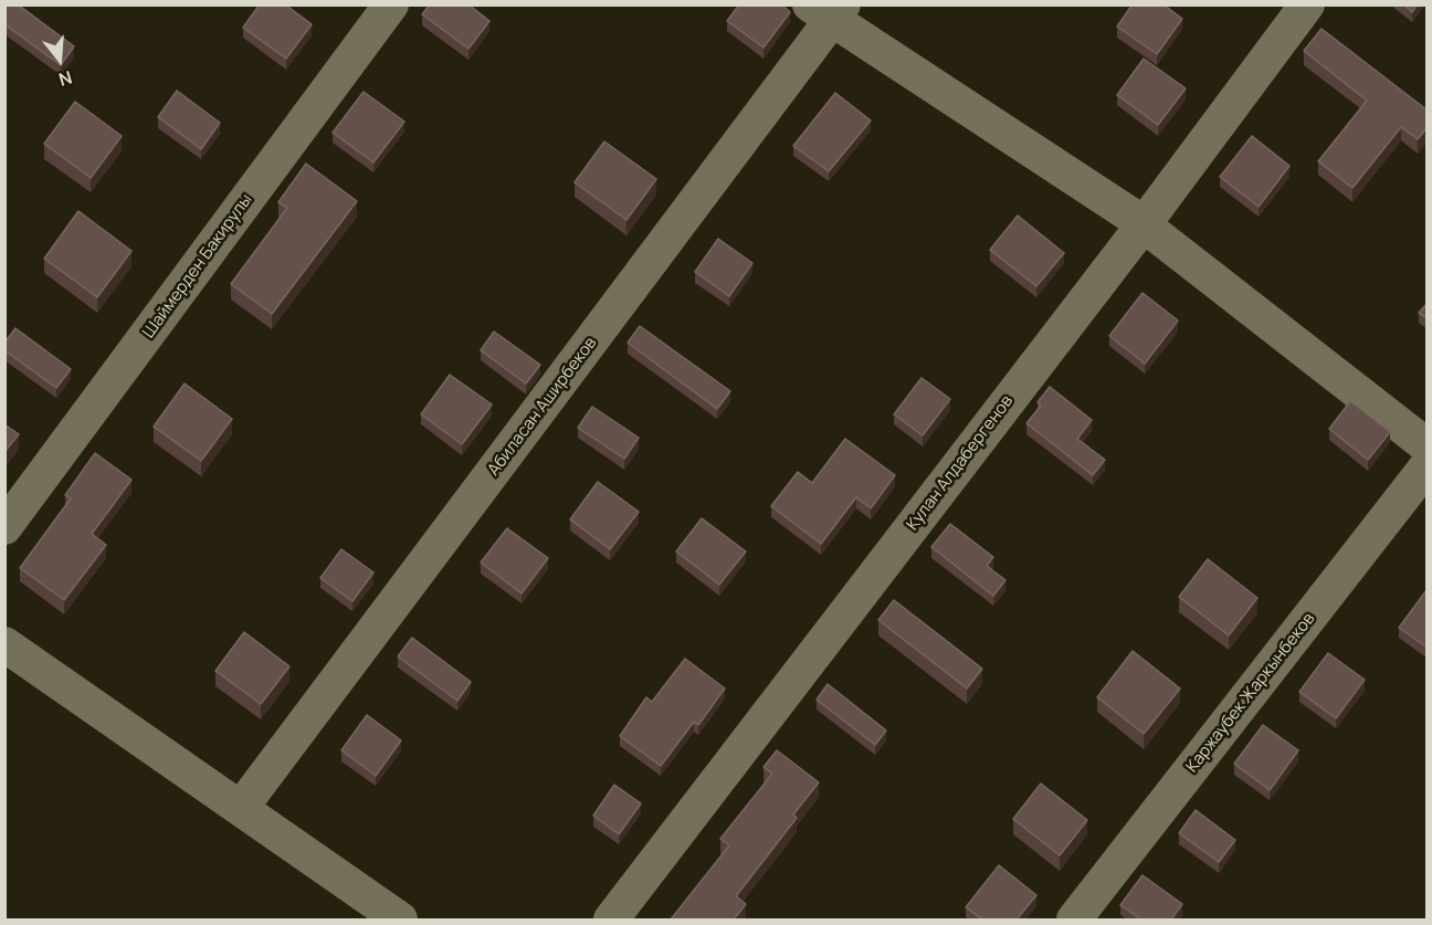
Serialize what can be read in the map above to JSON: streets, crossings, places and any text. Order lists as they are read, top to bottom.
{
  "streets": {
    "street": [
      "Шаймерден Бакирулы",
      "Абиласан Аширбеков",
      "Кулан Алдабергенов",
      "Каржаубек Жаркынбеков"
    ]
  },
  "north": "bottom"
}
